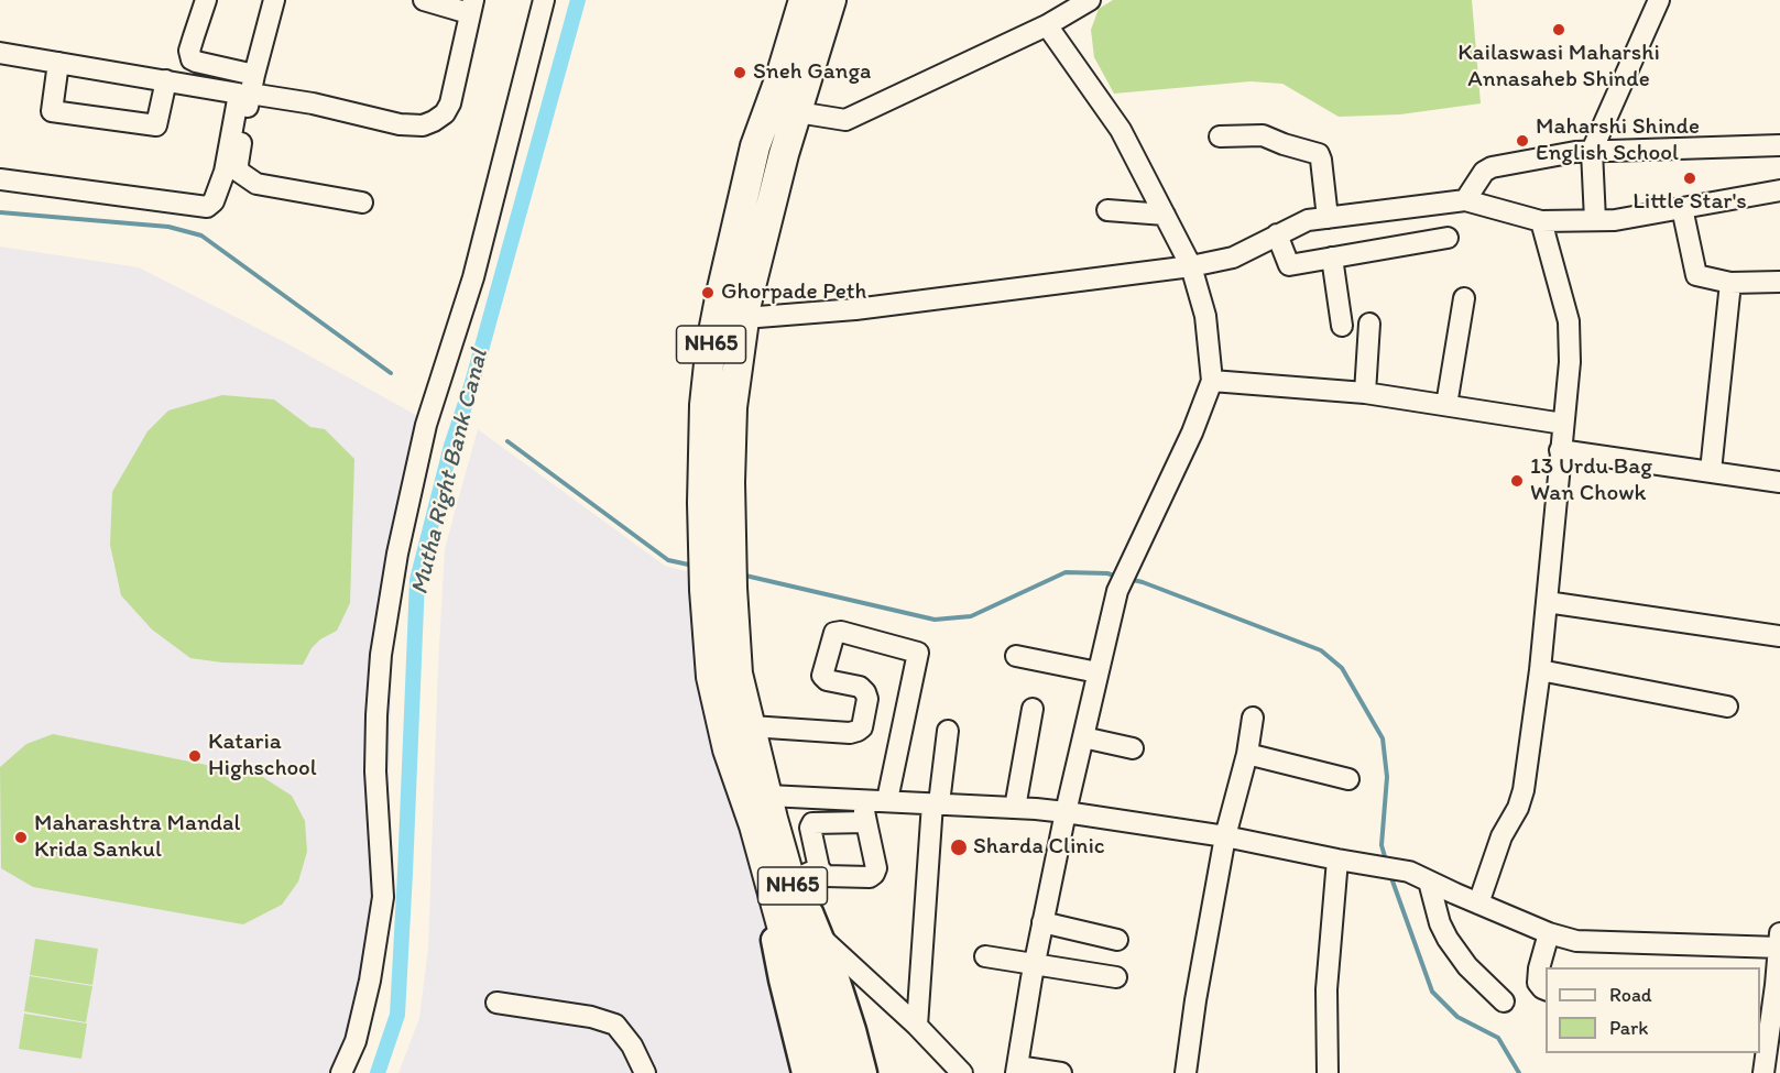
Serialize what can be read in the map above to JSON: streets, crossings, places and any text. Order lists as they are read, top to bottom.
{
  "streets": {
    "highway": ["NH65"]
  },
  "water": ["Mutha Right Bank Canal"],
  "places": [
    "Kailaswasi Maharshi Annasaheb Shinde",
    "Sneh Ganga",
    "Maharshi Shinde English School",
    "Little Star's",
    "Ghorpade Peth",
    "13 Urdu Bag Wan Chowk",
    "Kataria Highschool",
    "Maharashtra Mandal Krida Sankul",
    "Sharda Clinic"
  ],
  "legend": ["Road", "Park"]
}
